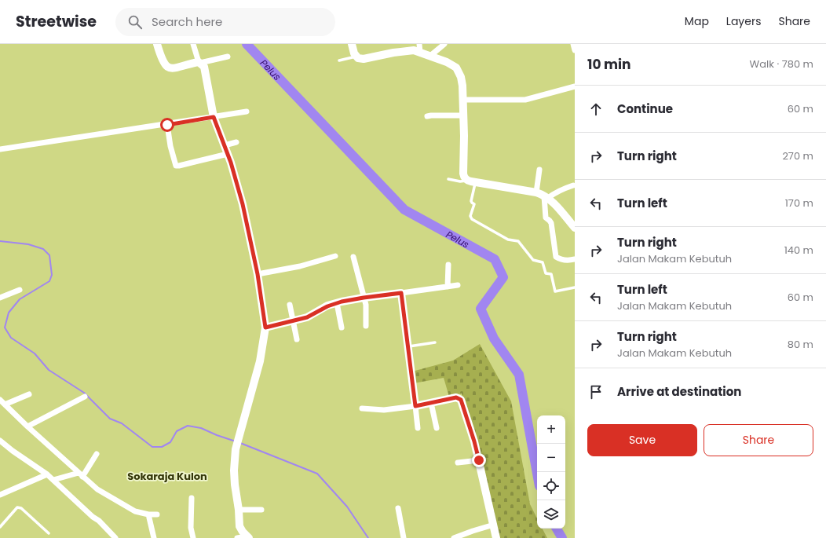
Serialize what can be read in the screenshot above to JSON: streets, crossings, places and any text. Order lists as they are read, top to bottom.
{
  "districts": ["Sokaraja Kulon"],
  "water": ["Pelus"],
  "page": {
    "header": "Streetwise",
    "search": "Search here",
    "nav": ["Map", "Layers", "Share"],
    "heading": ["10 min", "Walk · 780 m"],
    "list": [
      ["Continue", "60 m"],
      ["Turn right", "270 m"],
      ["Turn left", "170 m"],
      ["Turn right", "Jalan Makam Kebutuh", "140 m"],
      ["Turn left", "Jalan Makam Kebutuh", "60 m"],
      ["Turn right", "Jalan Makam Kebutuh", "80 m"],
      "Arrive at destination"
    ],
    "buttons": ["Save", "Share"],
    "map_buttons": ["+", "−"]
  }
}
